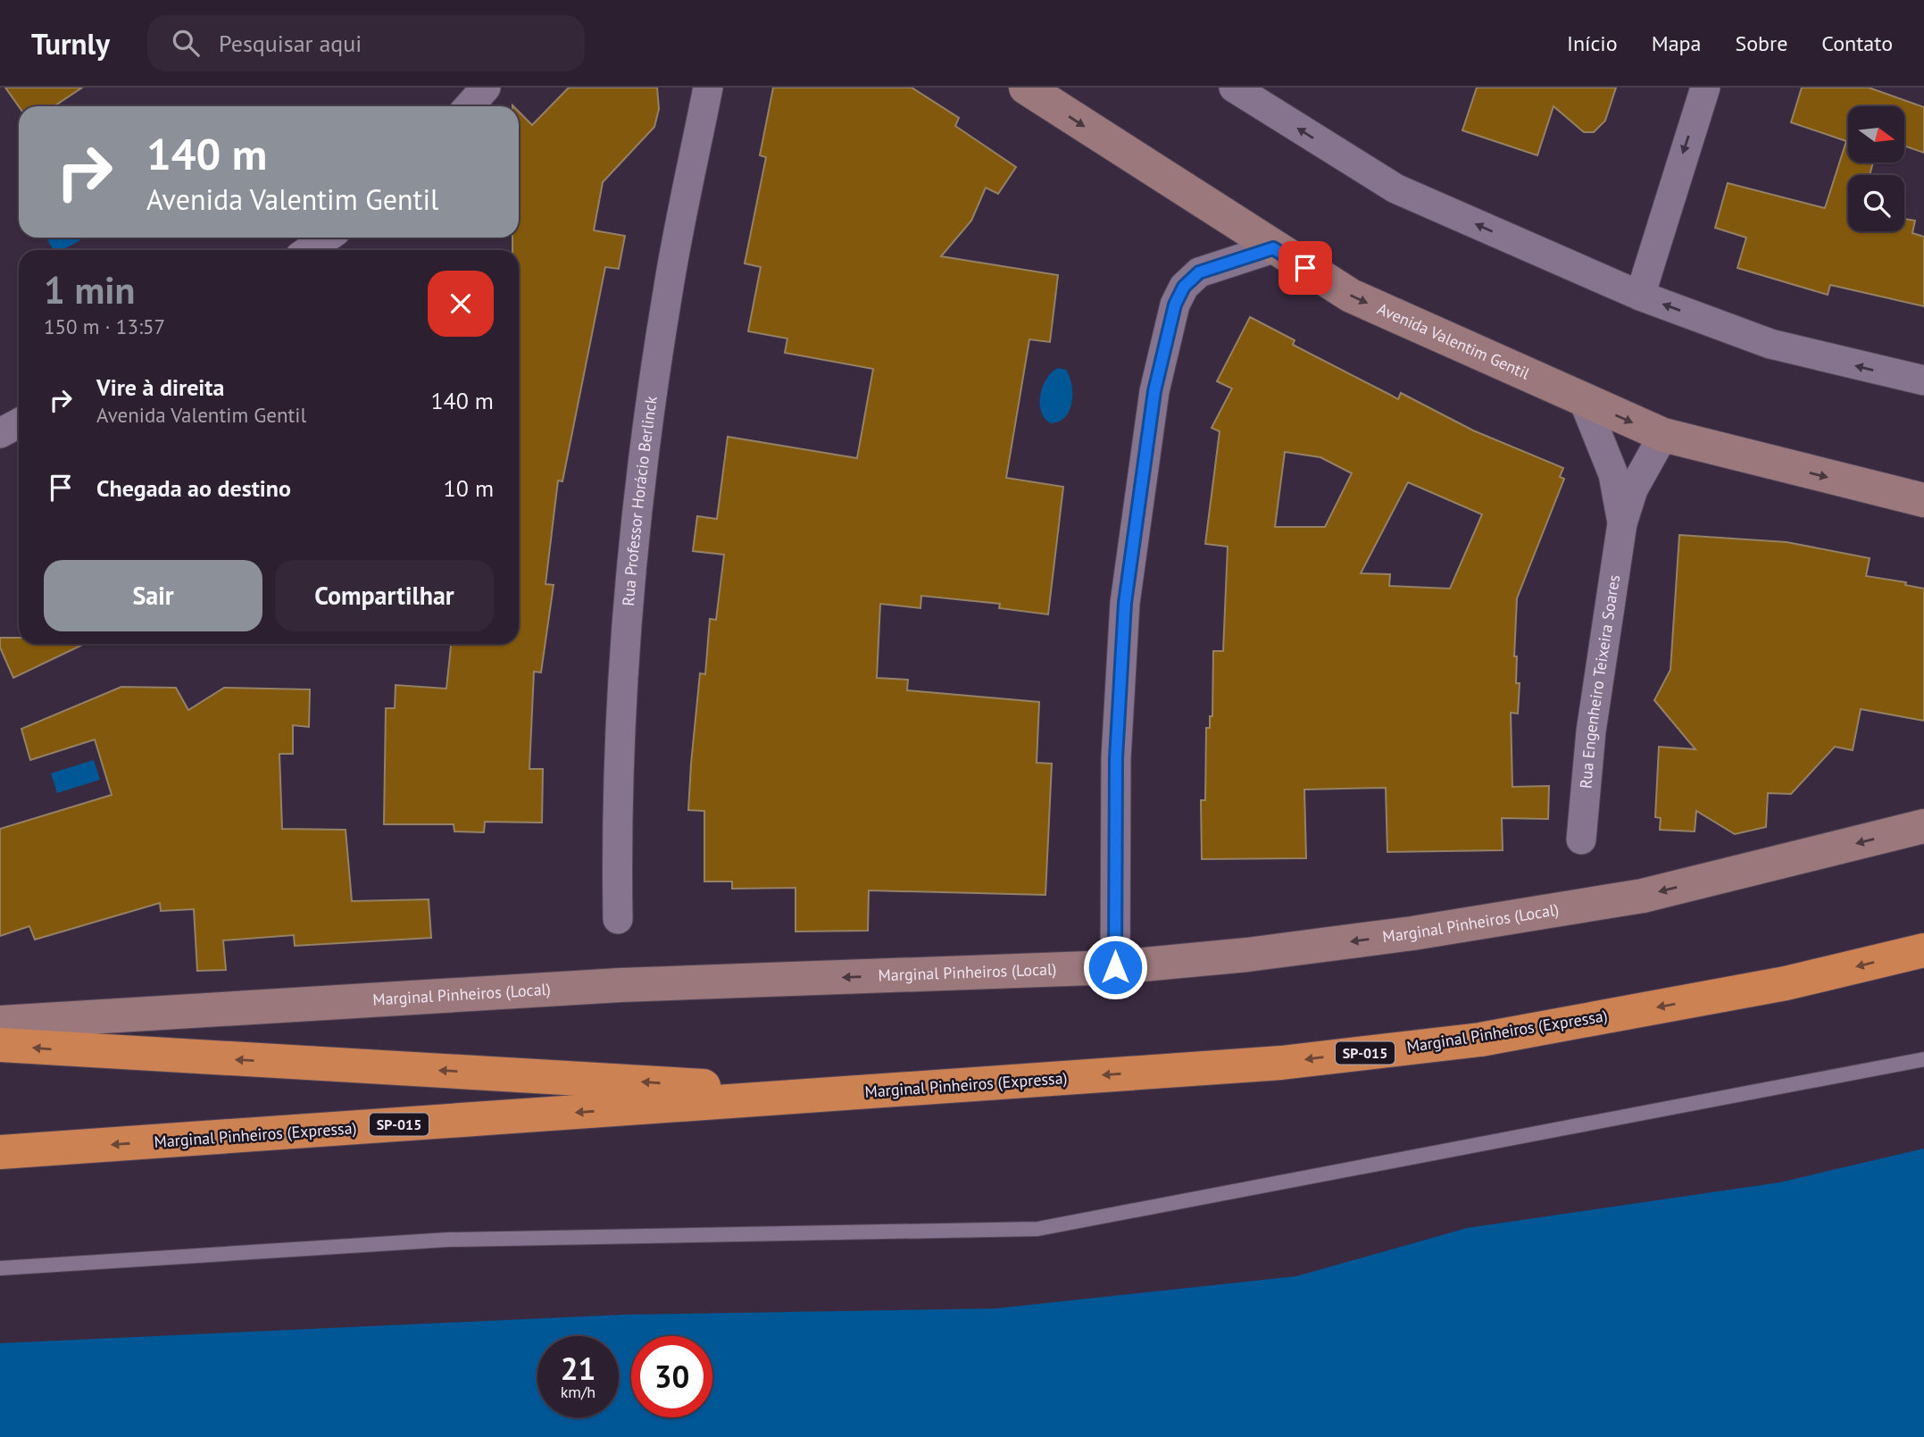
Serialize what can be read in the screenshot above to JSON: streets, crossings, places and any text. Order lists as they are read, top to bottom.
{
  "streets": {
    "highway": ["Marginal Pinheiros (Expressa)", "SP-015"],
    "main road": ["Avenida Valentim Gentil", "Marginal Pinheiros (Local)"],
    "street": ["Rua Professor Horácio Berlinck", "Rua Engenheiro Teixeira Soares"]
  },
  "crossings": [
    ["Avenida Valentim Gentil", "Rua Engenheiro Teixeira Soares"]
  ],
  "one_way": ["Avenida Valentim Gentil", "Marginal Pinheiros (Local)"],
  "north": "right",
  "page": {
    "header": "Turnly",
    "search": "Pesquisar aqui",
    "nav": [
      "Início",
      "Mapa",
      "Sobre",
      "Contato"
    ],
    "turn": ["140 m", "Avenida Valentim Gentil"],
    "heading": ["1 min", "150 m · 13:57"],
    "list": [
      {
        "name": "Vire à direita",
        "note": "Avenida Valentim Gentil",
        "value": "140 m"
      },
      {
        "name": "Chegada ao destino",
        "value": "10 m"
      }
    ],
    "buttons": ["Sair", "Compartilhar"],
    "speed": "21 km/h",
    "limit": "30"
  }
}
